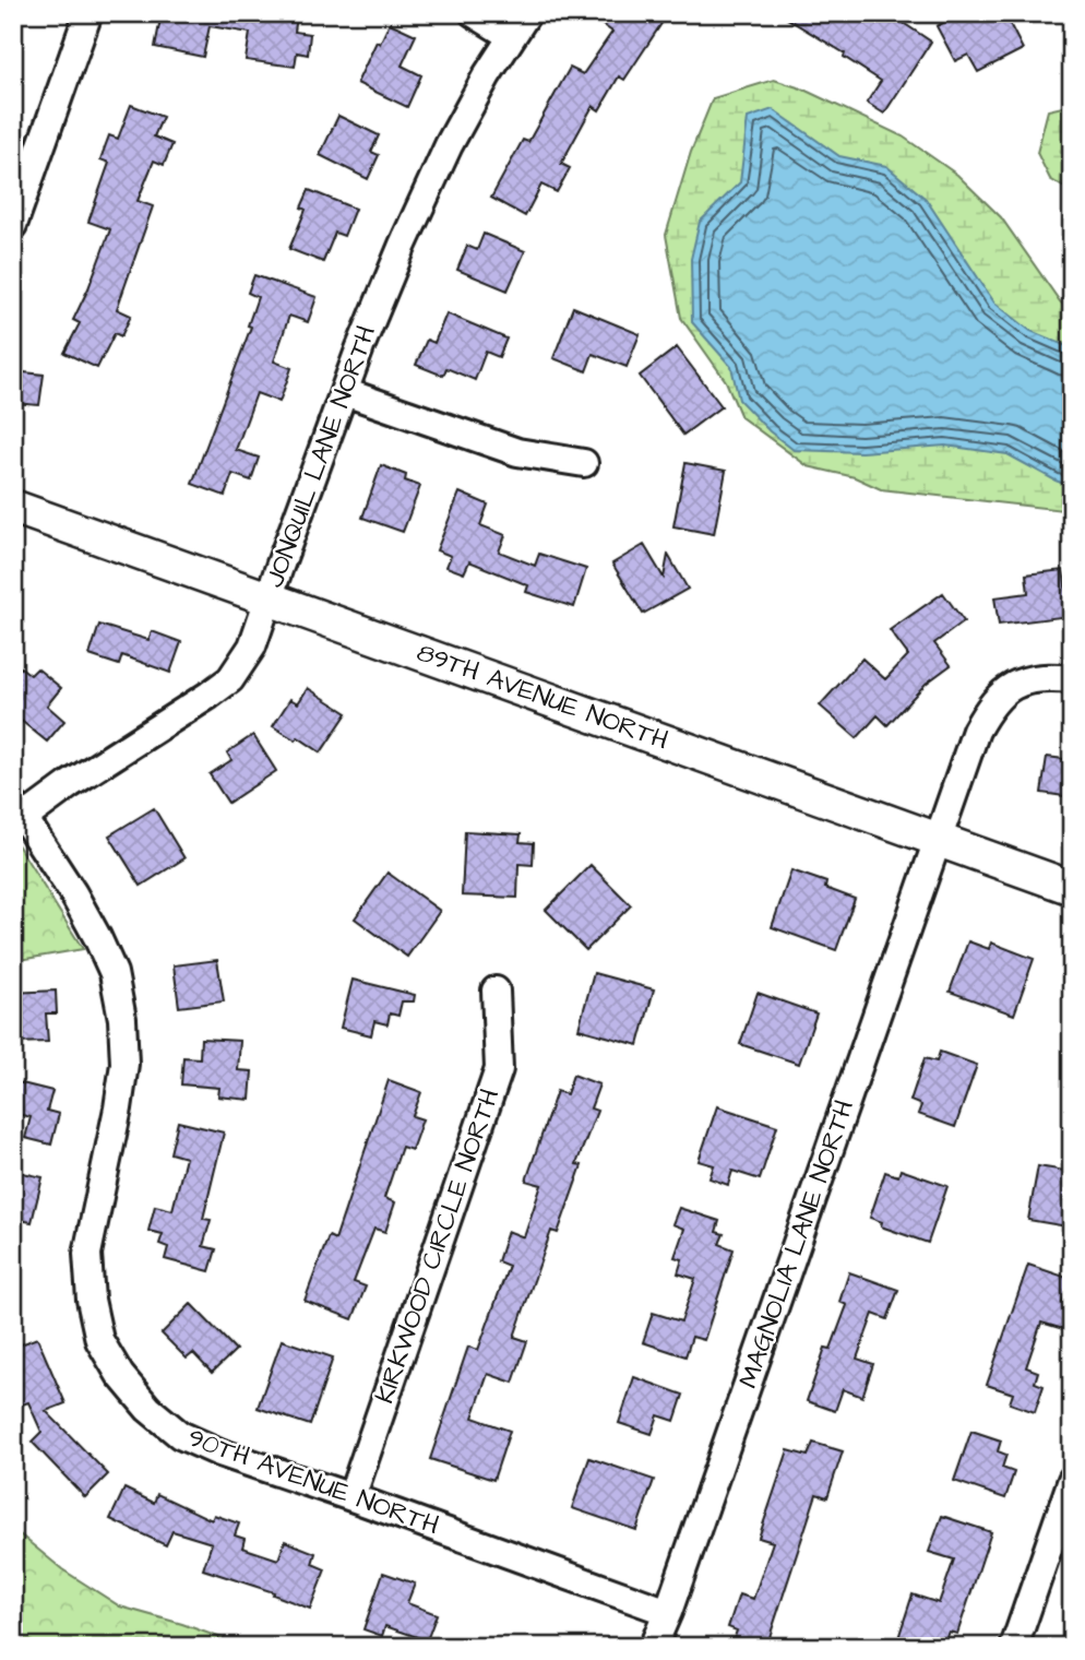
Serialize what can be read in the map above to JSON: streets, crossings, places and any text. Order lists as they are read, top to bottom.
{
  "streets": {
    "street": [
      "JONQUIL LANE NORTH",
      "89TH AVENUE NORTH",
      "MAGNOLIA LANE NORTH",
      "KIRKWOOD CIRCLE NORTH",
      "90TH AVENUE NORTH"
    ]
  },
  "crossings": [
    ["JONQUIL LANE NORTH", "89TH AVENUE NORTH"],
    ["JONQUIL LANE NORTH", "90TH AVENUE NORTH"],
    ["89TH AVENUE NORTH", "MAGNOLIA LANE NORTH"],
    ["MAGNOLIA LANE NORTH", "90TH AVENUE NORTH"],
    ["KIRKWOOD CIRCLE NORTH", "90TH AVENUE NORTH"]
  ]
}
